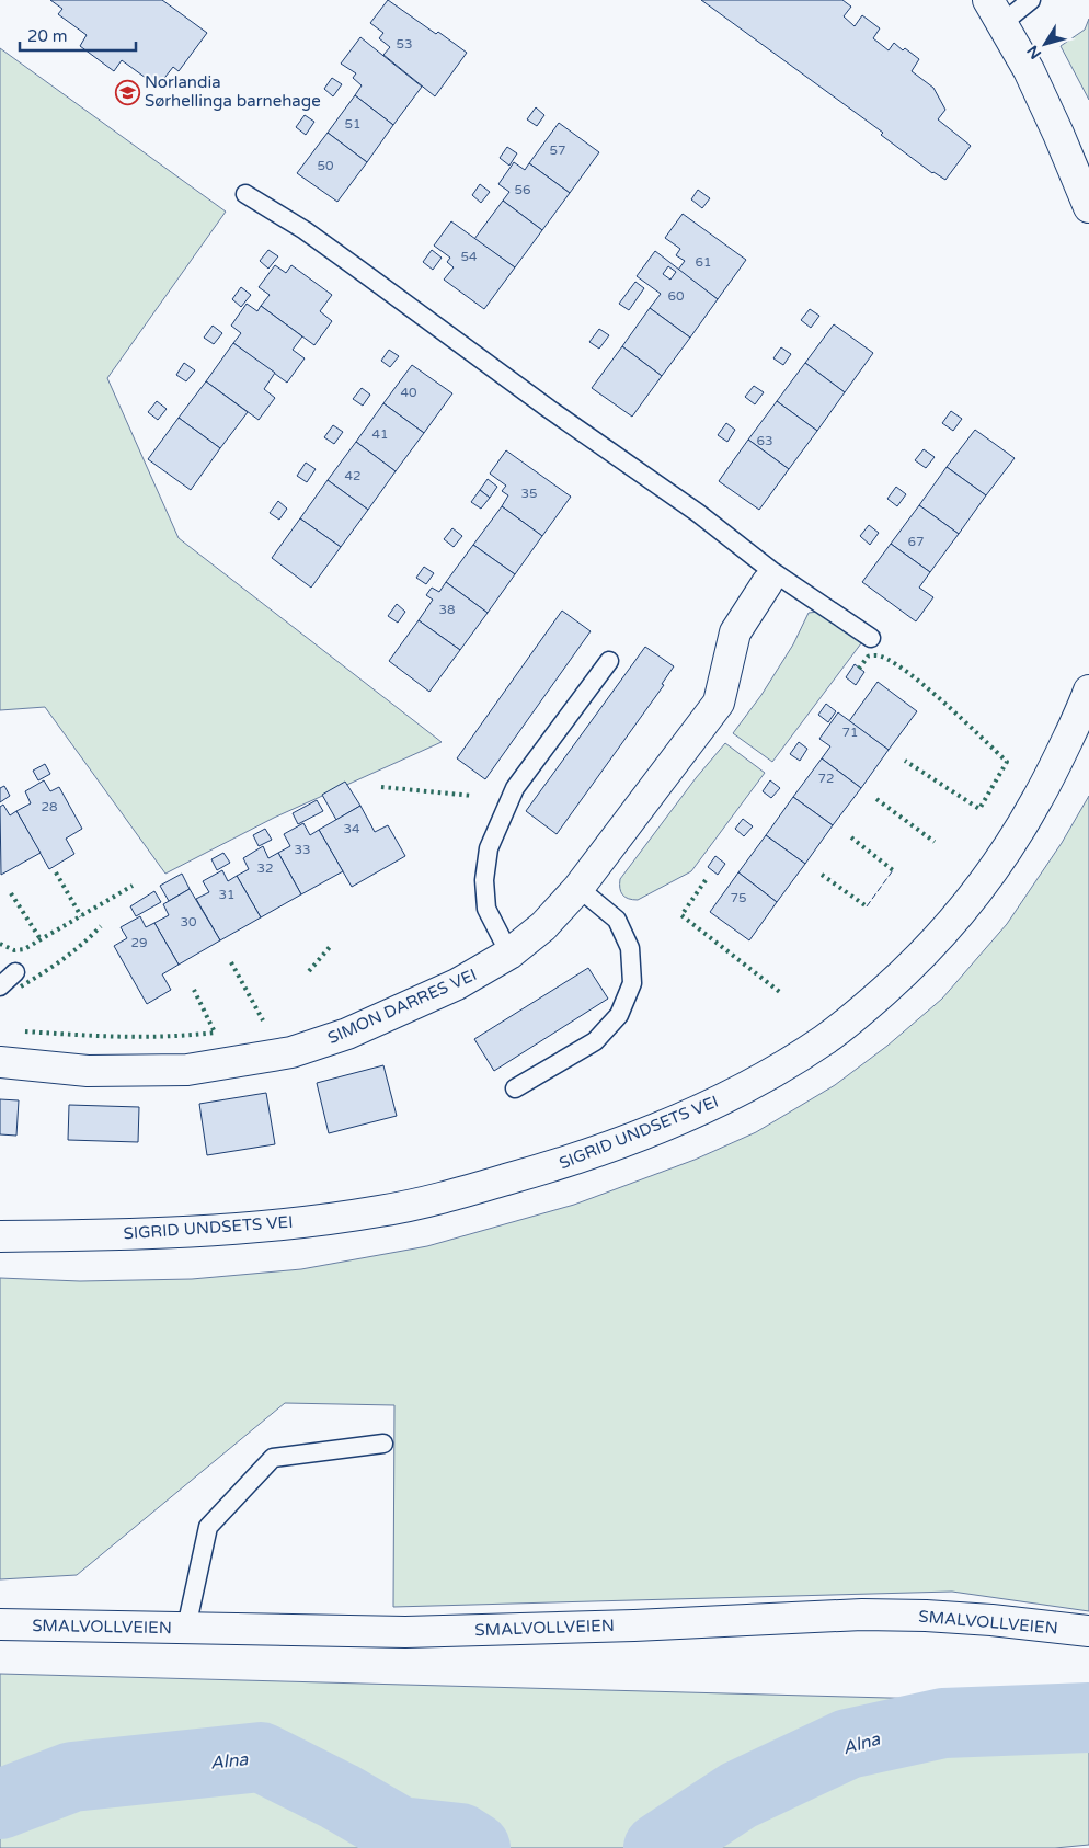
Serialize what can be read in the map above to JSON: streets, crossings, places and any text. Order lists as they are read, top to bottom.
{
  "streets": {
    "street": ["SIMON DARRES VEI", "SIGRID UNDSETS VEI", "SMALVOLLVEIEN"]
  },
  "water": ["Alna"],
  "places": {
    "school or university": ["Norlandia Sørhellinga barnehage"]
  },
  "house_numbers": [
    "53",
    "51",
    "57",
    "50",
    "56",
    "54",
    "61",
    "60",
    "40",
    "41",
    "63",
    "42",
    "35",
    "67",
    "38",
    "71",
    "72",
    "28",
    "34",
    "33",
    "32",
    "31",
    "75",
    "30",
    "29"
  ],
  "scale_bar": "20 m",
  "north": "bottom left"
}
